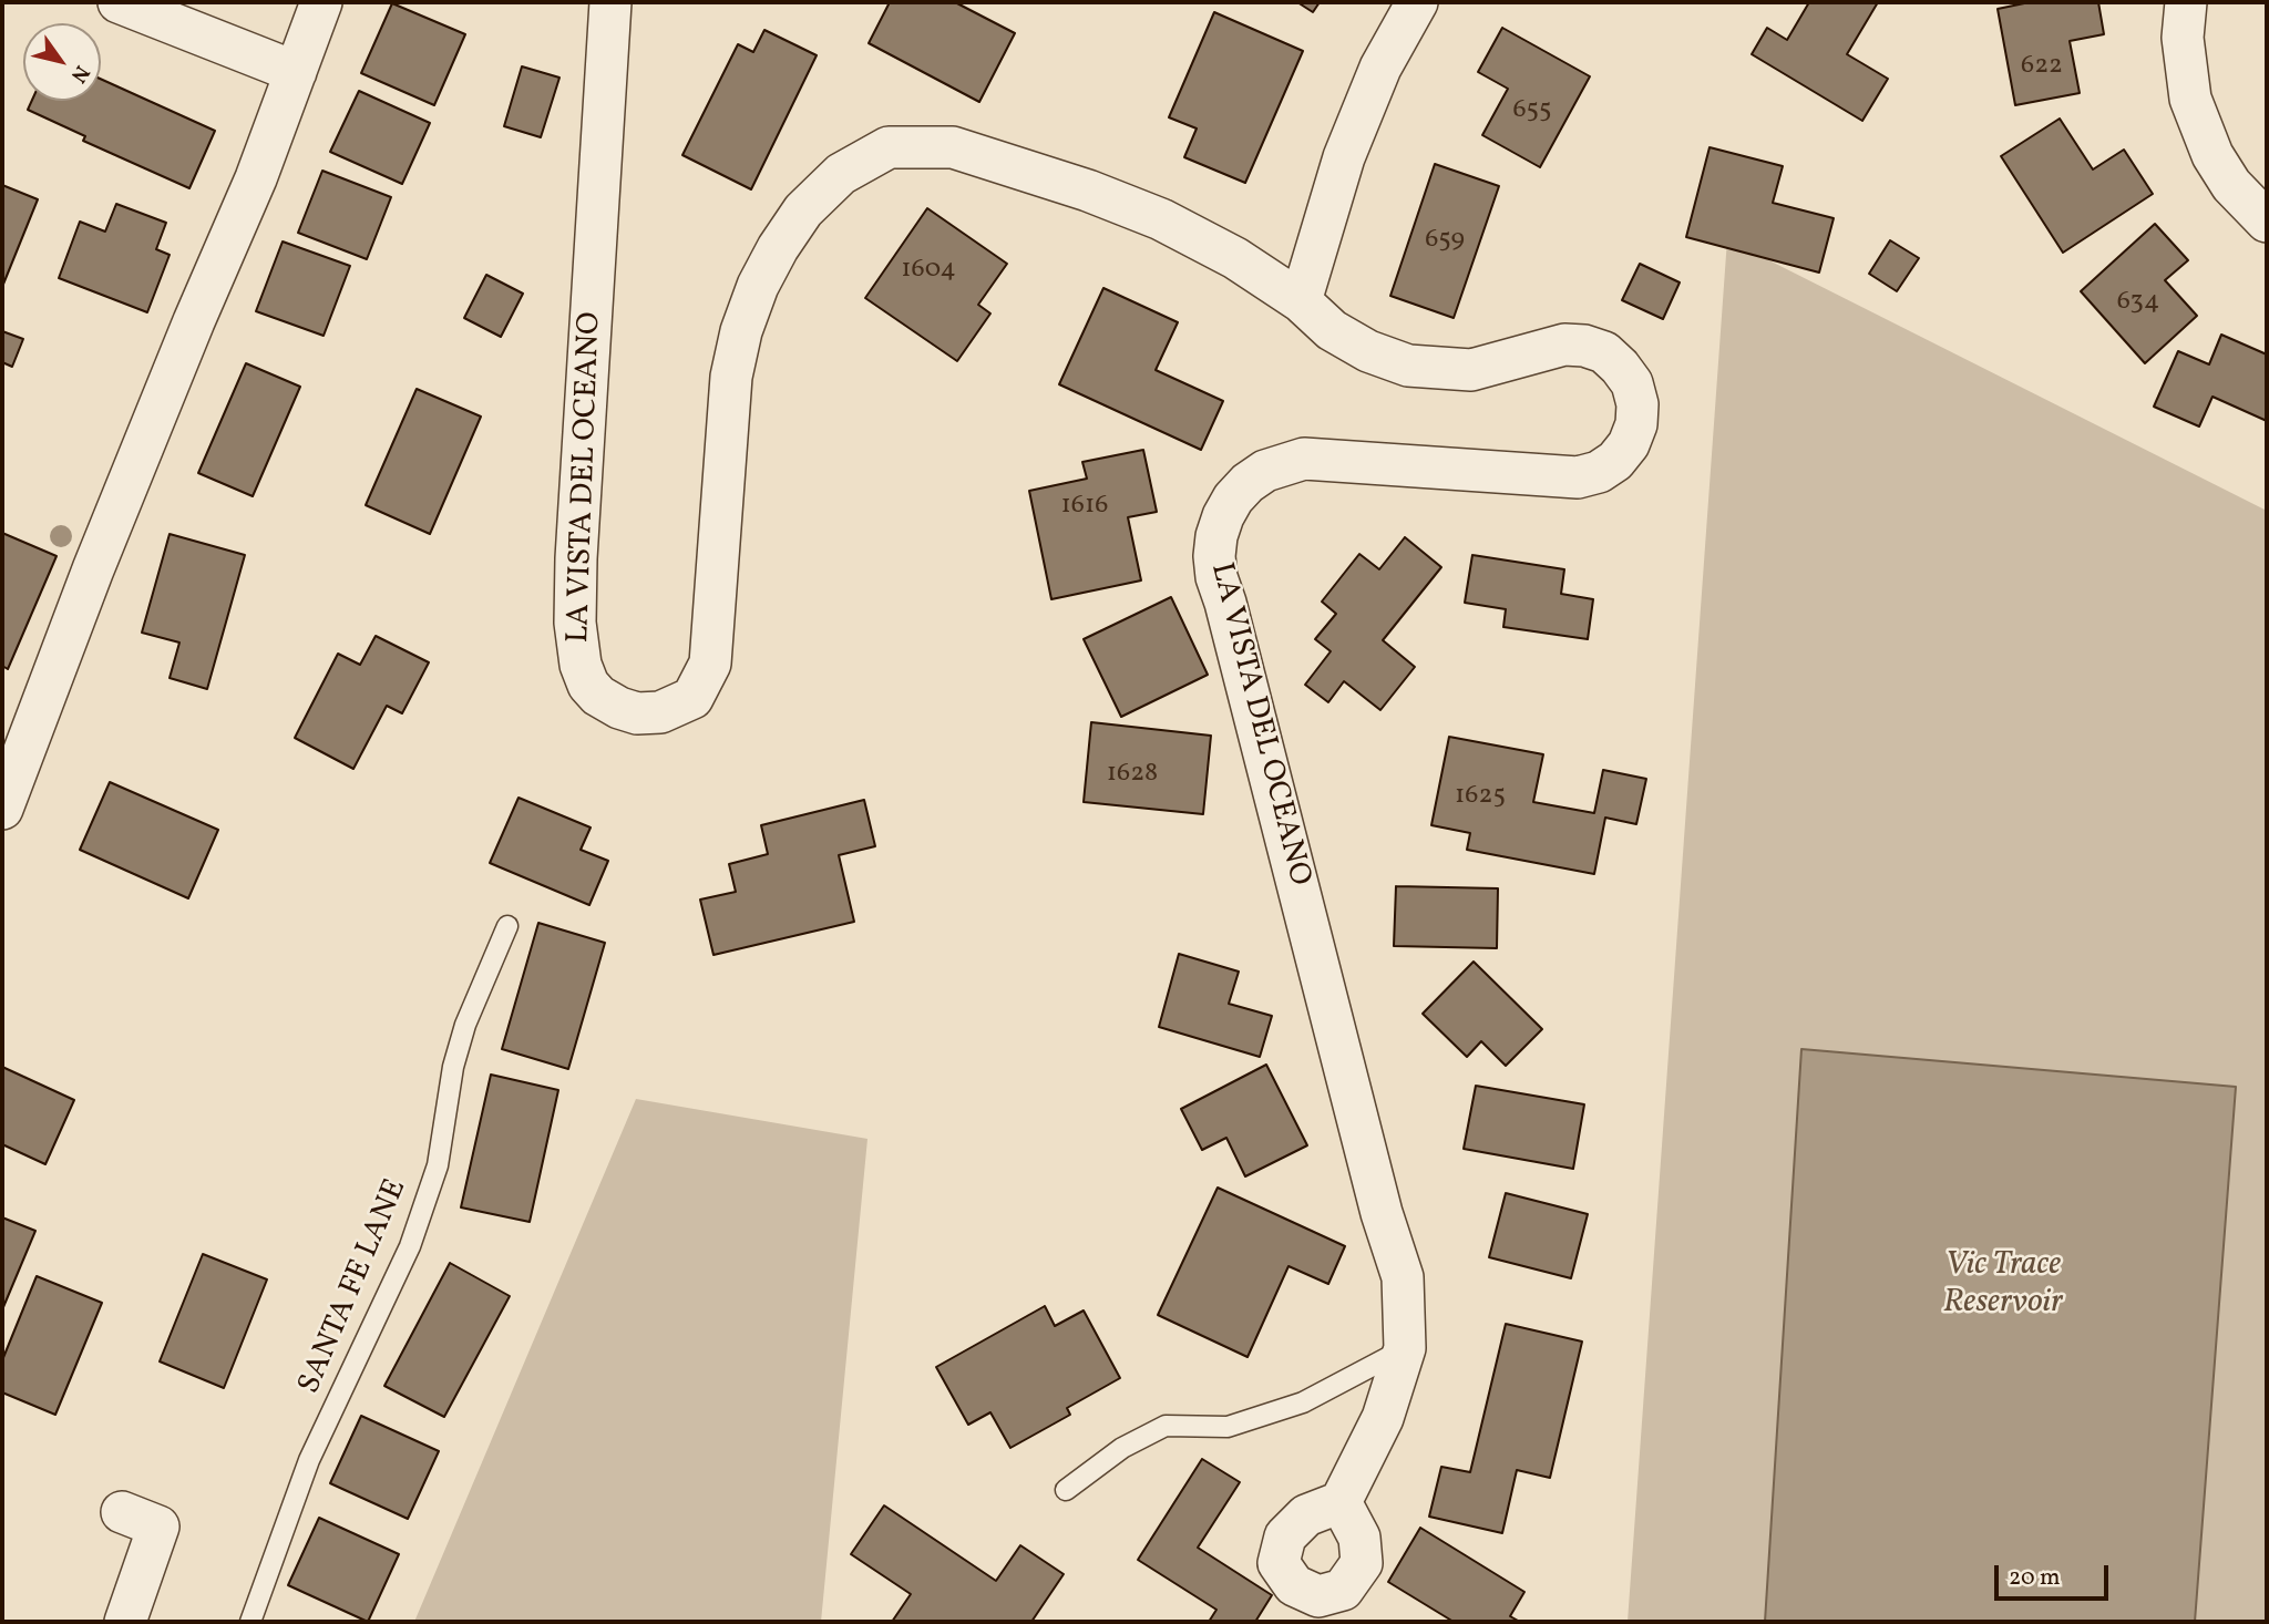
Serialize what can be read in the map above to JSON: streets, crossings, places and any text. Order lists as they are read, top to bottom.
{
  "streets": {
    "street": ["LA VISTA DEL OCEANO"],
    "lane": ["SANTA FE LANE"]
  },
  "water": ["Vic Trace Reservoir"],
  "house_numbers": [
    "622",
    "655",
    "659",
    "1604",
    "634",
    "1616",
    "1628",
    "1625"
  ],
  "scale_bar": "20 m",
  "north": "bottom right"
}
